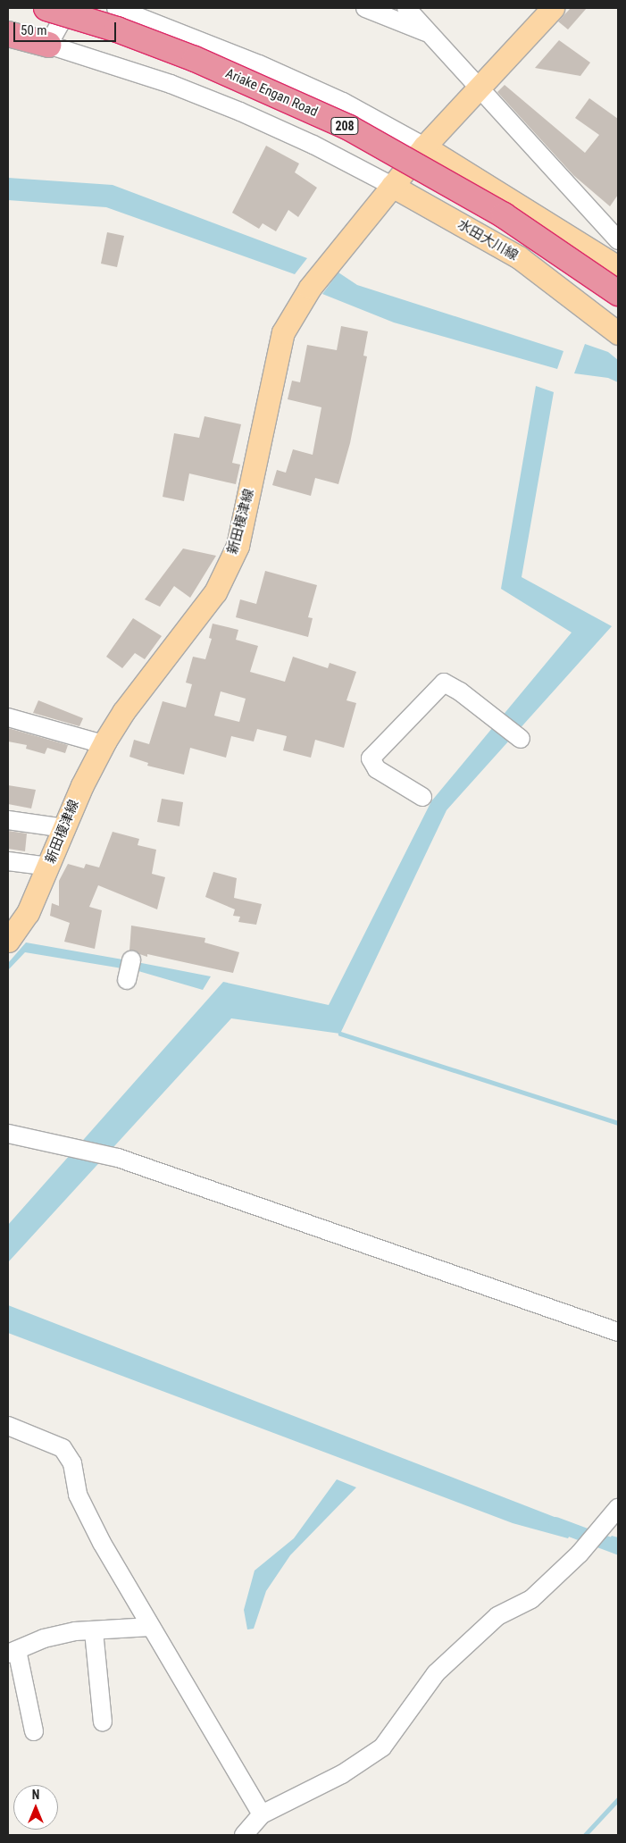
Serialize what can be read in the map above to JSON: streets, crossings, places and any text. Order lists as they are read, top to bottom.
{
  "streets": {
    "highway": ["Ariake Engan Road", "208"],
    "main road": ["水田大川線", "新田榎津線"]
  },
  "crossings": [
    ["水田大川線", "新田榎津線"]
  ],
  "scale_bar": "50 m",
  "north": "top"
}
